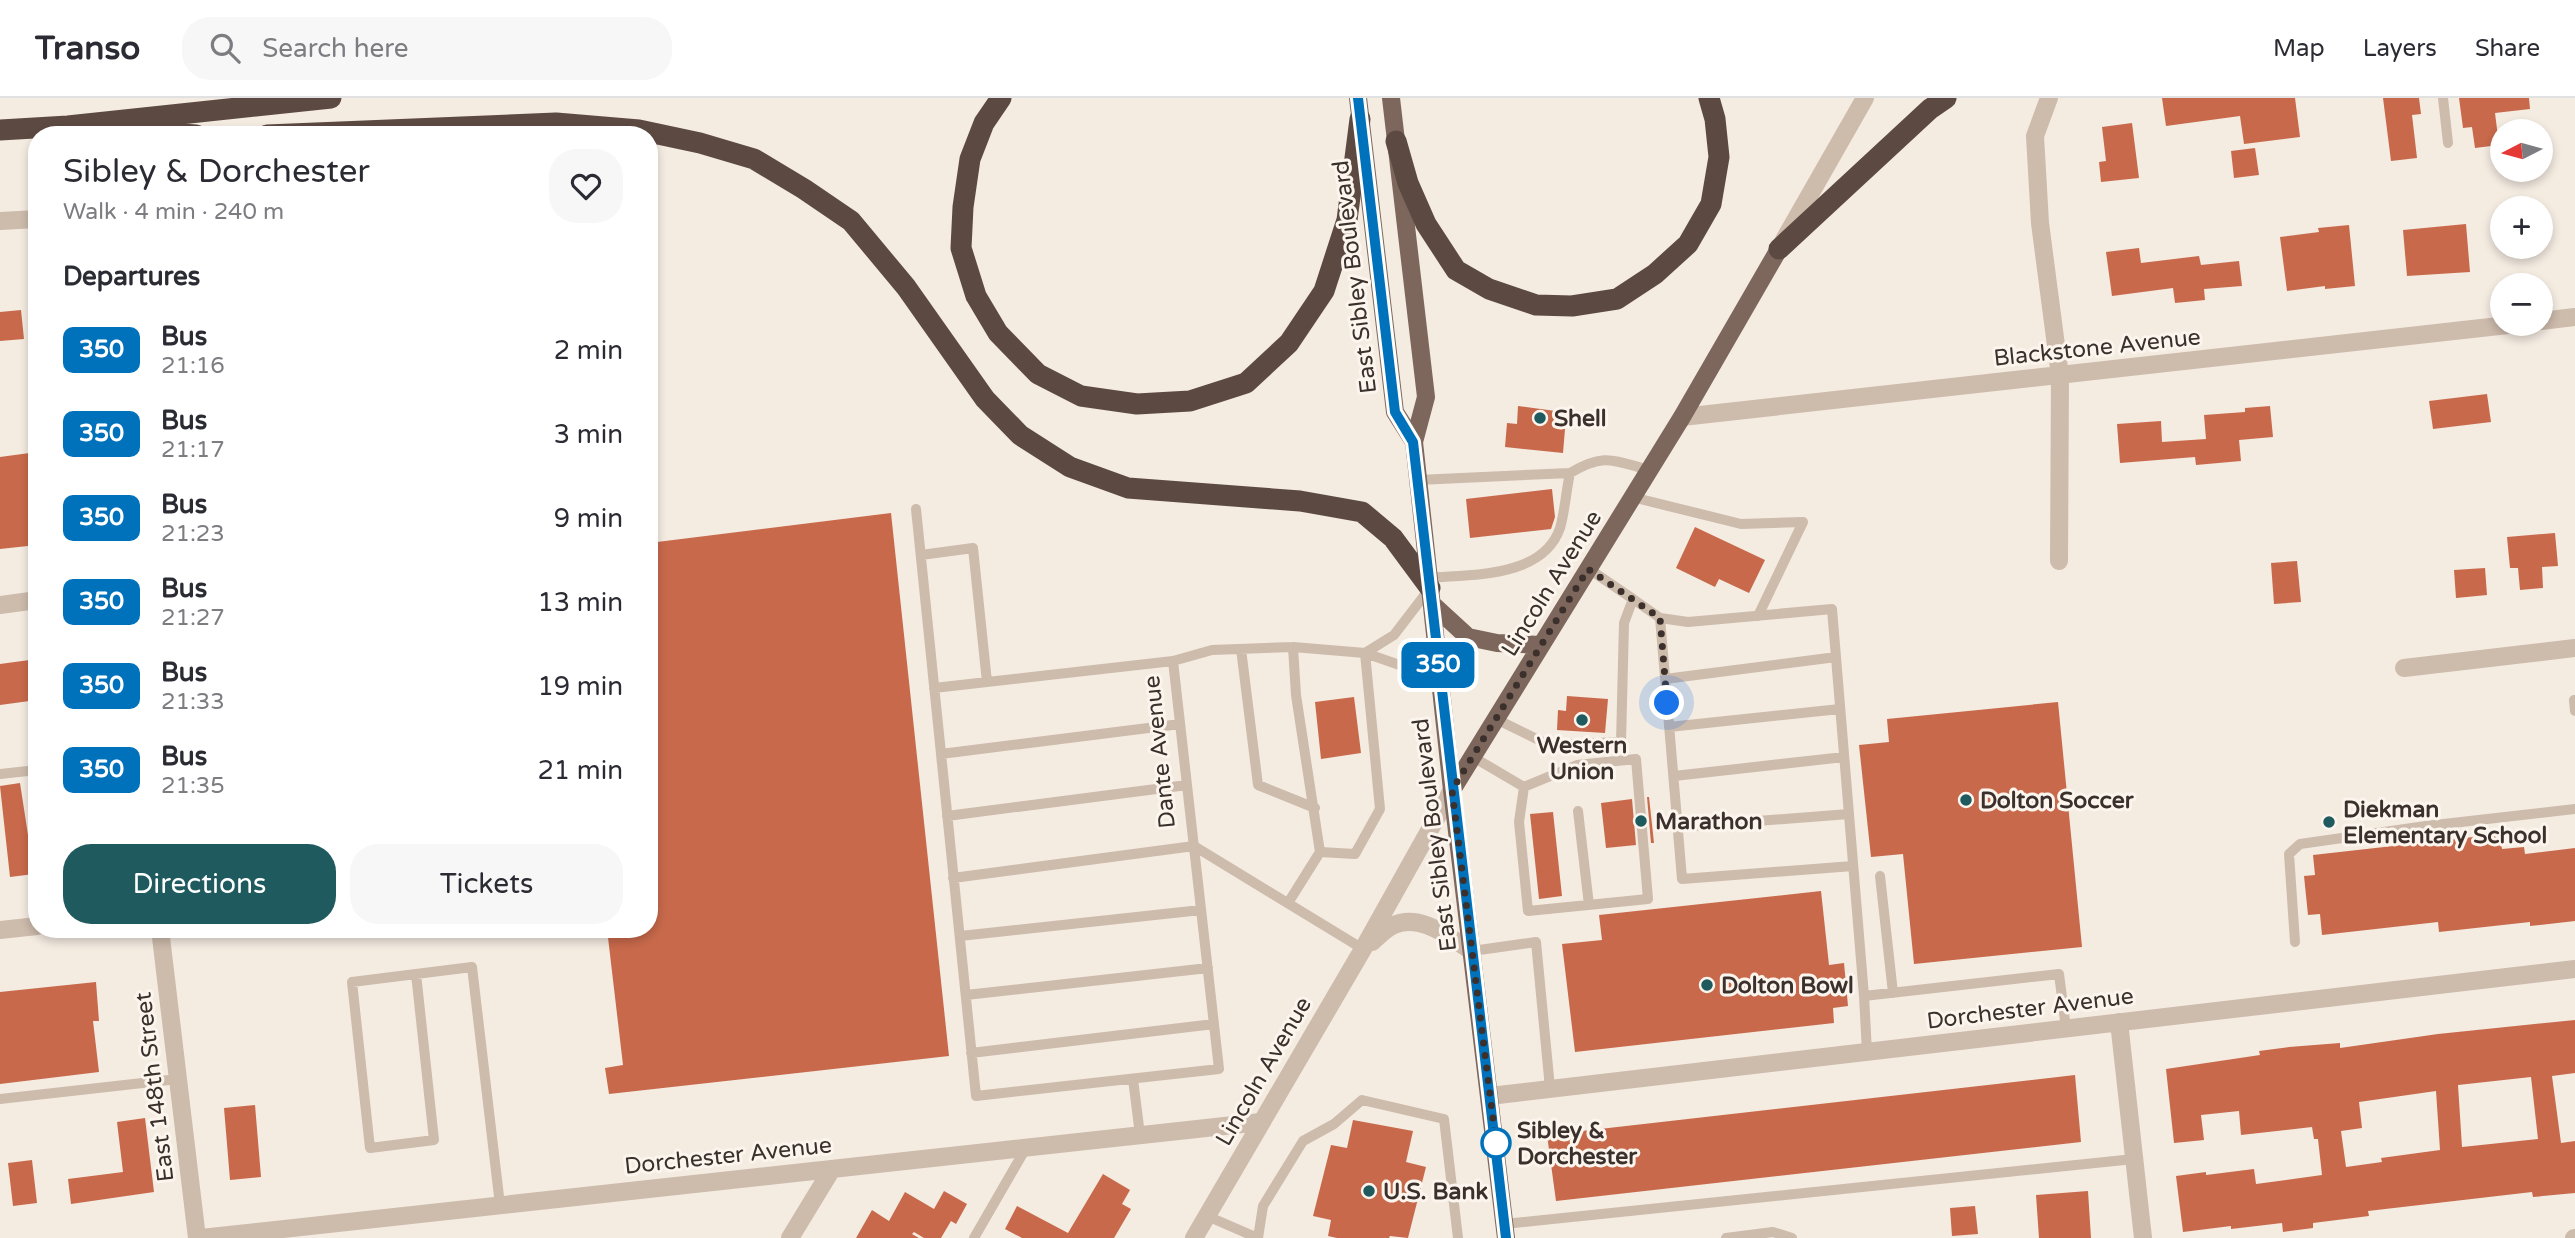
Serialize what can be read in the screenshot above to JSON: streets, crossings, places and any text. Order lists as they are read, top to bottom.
{
  "streets": {
    "main road": ["East Sibley Boulevard", "Lincoln Avenue"],
    "street": ["Blackstone Avenue", "Dorchester Avenue", "East 148th Street"],
    "lane": ["Dante Avenue"]
  },
  "crossings": [
    ["East Sibley Boulevard", "Lincoln Avenue"],
    ["East Sibley Boulevard", "Dorchester Avenue"],
    ["Blackstone Avenue", "Lincoln Avenue"],
    ["Lincoln Avenue", "Dante Avenue"],
    ["Lincoln Avenue", "Dorchester Avenue"],
    ["Dorchester Avenue", "East 148th Street"]
  ],
  "places": [
    "Shell",
    "Western Union",
    "Dolton Soccer",
    "Marathon",
    "Diekman Elementary School",
    "Dolton Bowl",
    "Sibley & Dorchester",
    "U.S. Bank"
  ],
  "lines": ["bus line 350"],
  "north": "left",
  "page": {
    "header": "Transo",
    "search": "Search here",
    "nav": ["Map", "Layers", "Share"],
    "on_map": "350",
    "map_buttons": ["+", "−"],
    "heading": [
      ["Sibley & Dorchester", "Walk · 4 min · 240 m"],
      "Departures"
    ],
    "list": [
      {
        "mark": "350",
        "name": "Bus",
        "note": "21:16",
        "value": "2 min"
      },
      {
        "mark": "350",
        "name": "Bus",
        "note": "21:17",
        "value": "3 min"
      },
      {
        "mark": "350",
        "name": "Bus",
        "note": "21:23",
        "value": "9 min"
      },
      {
        "mark": "350",
        "name": "Bus",
        "note": "21:27",
        "value": "13 min"
      },
      {
        "mark": "350",
        "name": "Bus",
        "note": "21:33",
        "value": "19 min"
      },
      {
        "mark": "350",
        "name": "Bus",
        "note": "21:35",
        "value": "21 min"
      }
    ],
    "buttons": ["Directions", "Tickets"]
  }
}
